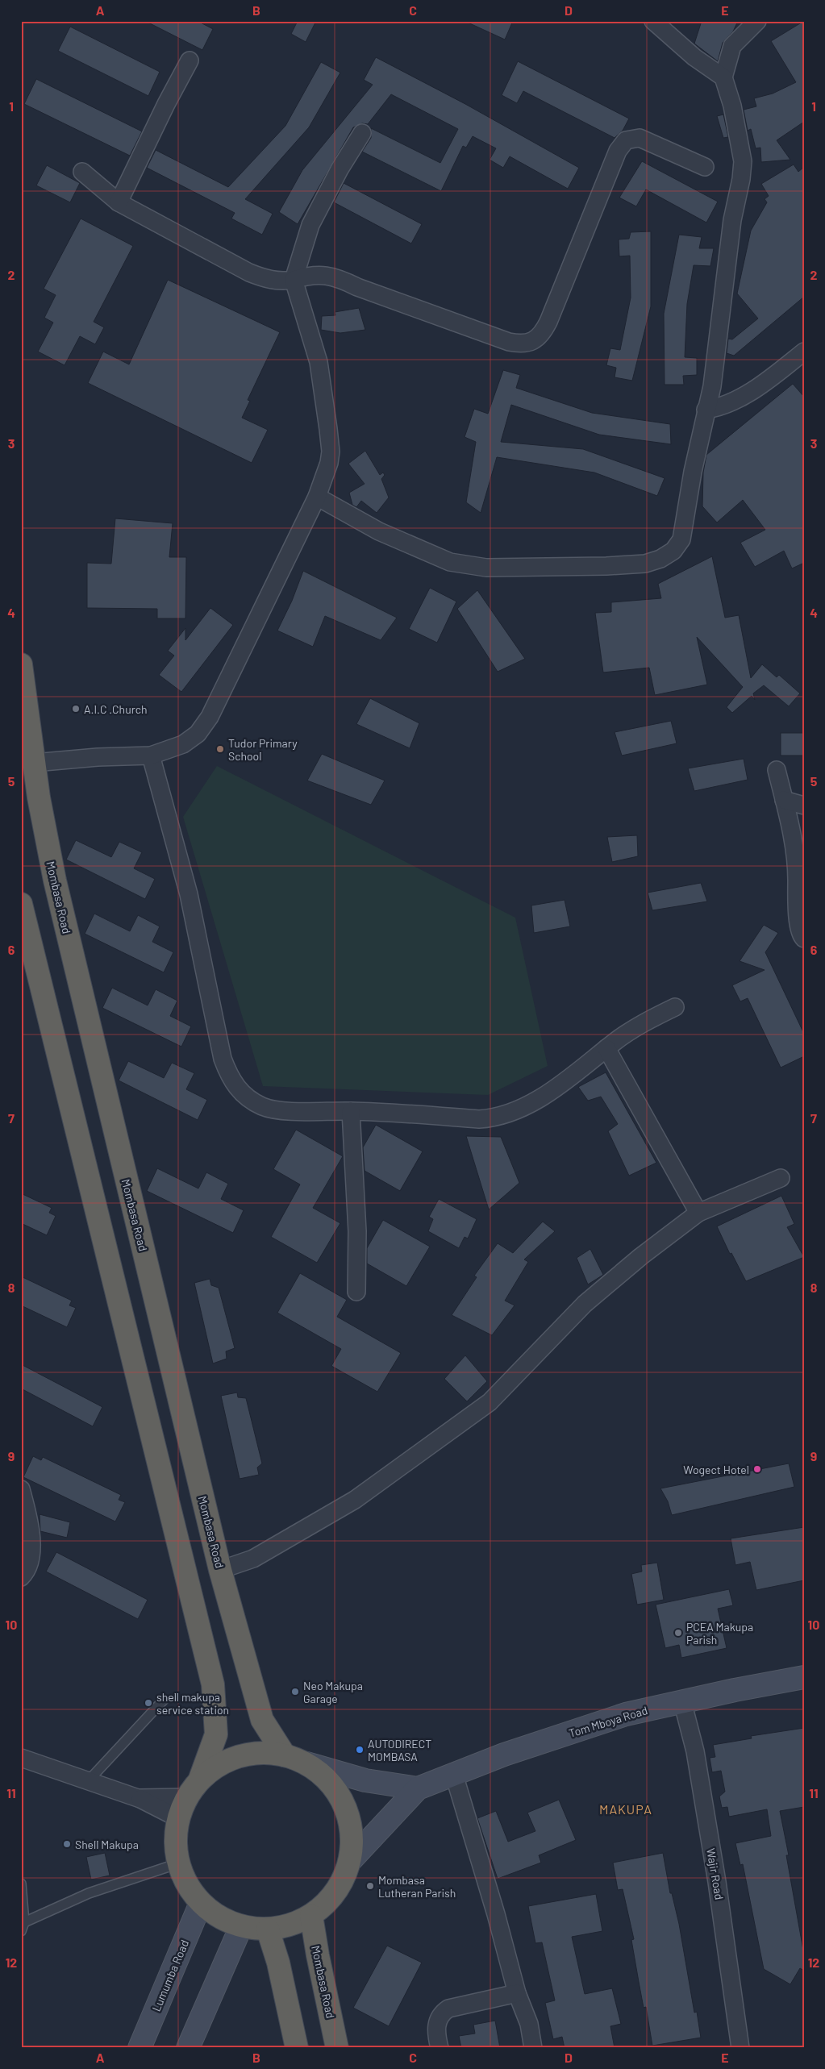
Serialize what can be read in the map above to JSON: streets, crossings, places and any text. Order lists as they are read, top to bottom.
{
  "streets": {
    "highway": ["Mombasa Road"],
    "main road": ["Tom Mboya Road", "Lumumba Road"],
    "street": ["Wajir Road"]
  },
  "crossings": [
    ["Tom Mboya Road", "Wajir Road"]
  ],
  "districts": ["MAKUPA"],
  "places": [
    "A.I.C .Church",
    "Tudor Primary School",
    "Wogect Hotel",
    "PCEA Makupa Parish",
    "Neo Makupa Garage",
    "shell makupa service station",
    "AUTODIRECT MOMBASA",
    "Shell Makupa",
    "Mombasa Lutheran Parish"
  ],
  "grid": {
    "columns": [
      "A",
      "B",
      "C",
      "D",
      "E"
    ],
    "rows": [
      "1",
      "2",
      "3",
      "4",
      "5",
      "6",
      "7",
      "8",
      "9",
      "10",
      "11",
      "12"
    ]
  }
}
